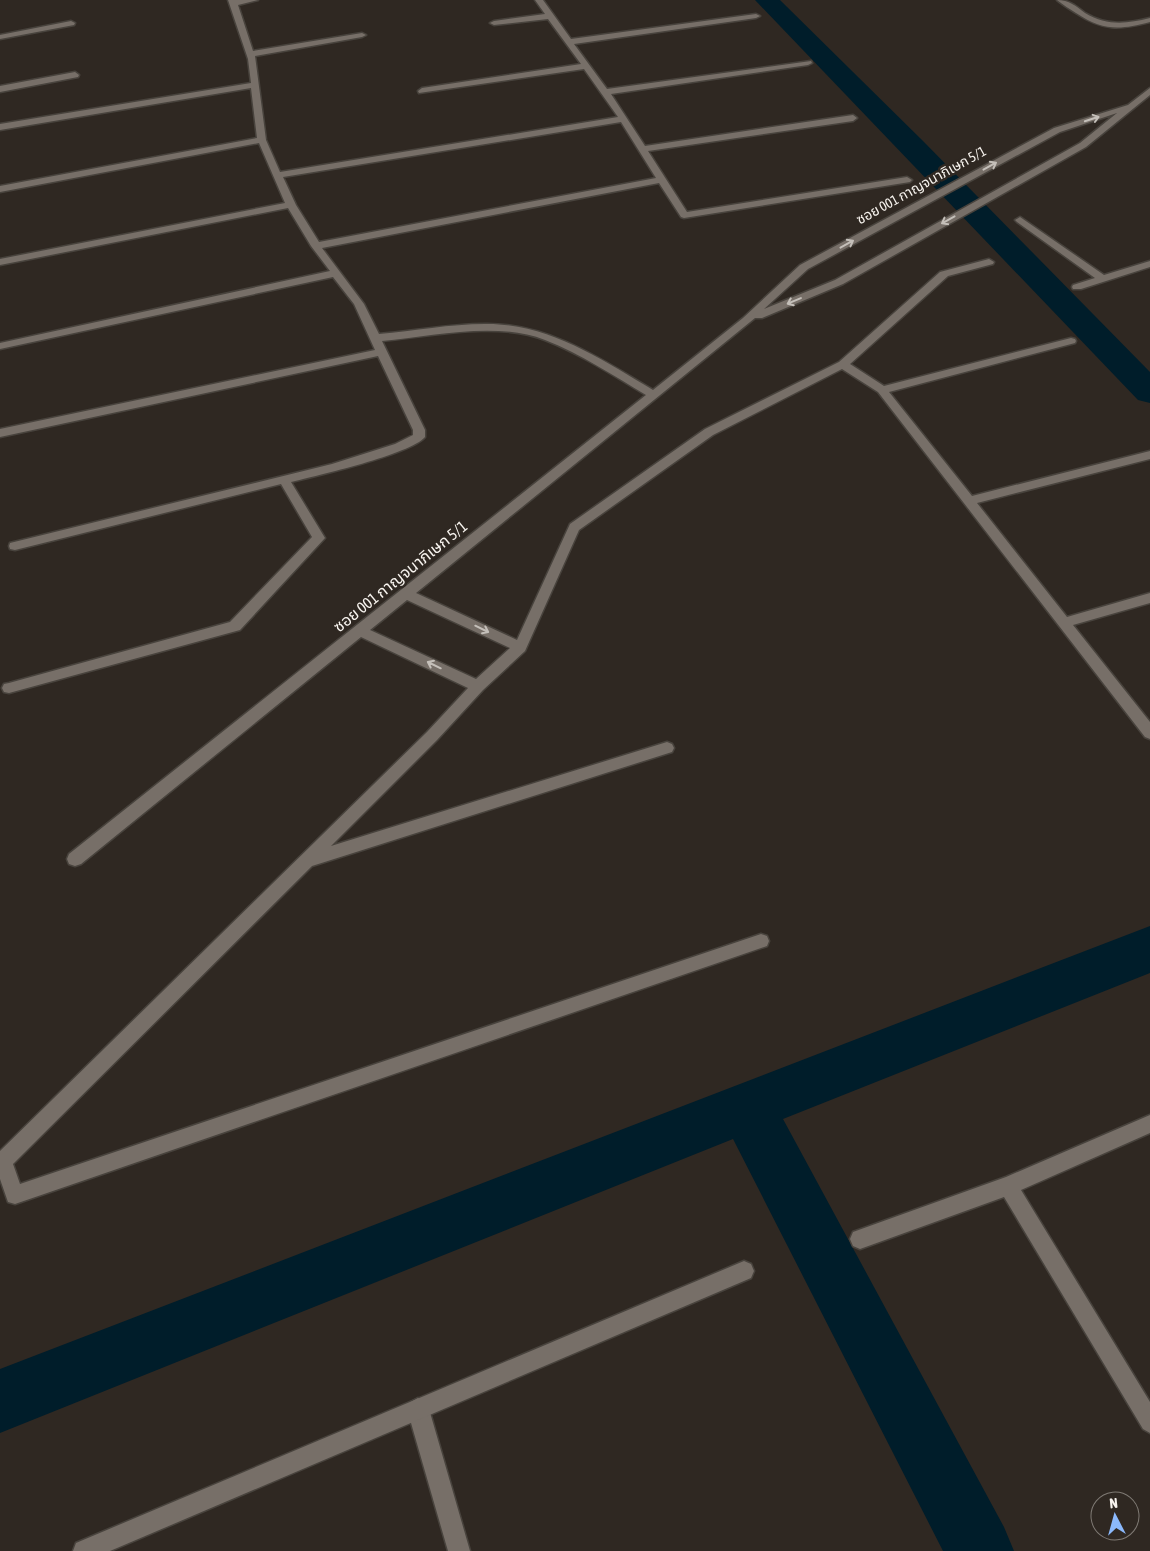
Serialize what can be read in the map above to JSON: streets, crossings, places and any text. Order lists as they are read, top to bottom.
{
  "streets": {
    "street": ["ซอย 001 กาญจนาภิเษก 5/1"]
  },
  "north": "top"
}
